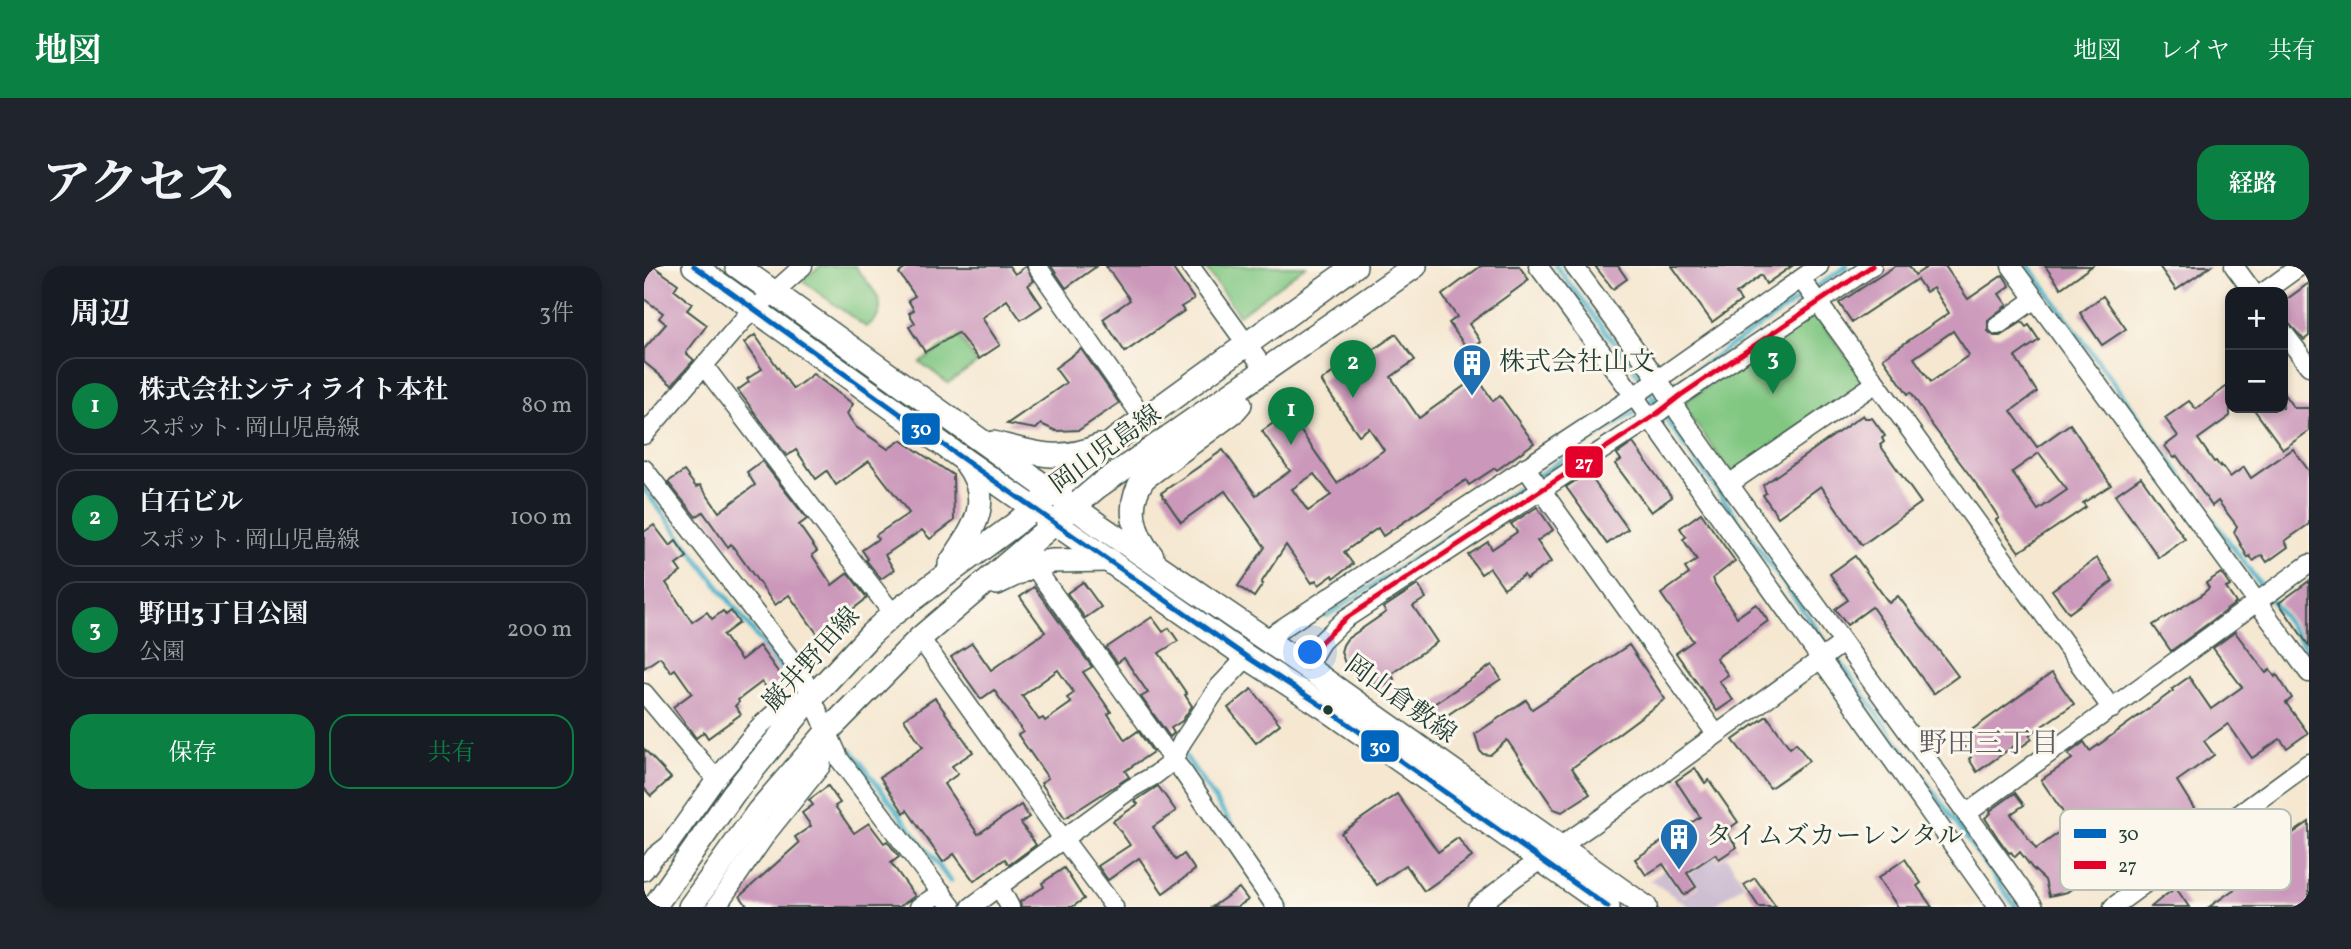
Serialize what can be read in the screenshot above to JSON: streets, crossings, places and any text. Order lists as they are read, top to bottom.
{
  "streets": {
    "main road": ["岡山児島線", "巌井野田線", "岡山倉敷線"]
  },
  "crossings": [
    ["岡山児島線", "巌井野田線"],
    ["岡山児島線", "岡山倉敷線"],
    ["巌井野田線", "岡山倉敷線"]
  ],
  "districts": ["野田三丁目"],
  "places": {
    "building": ["株式会社山文", "タイムズカーレンタル"]
  },
  "lines": ["transit line 30", "transit line 27"],
  "legend": ["30", "27"],
  "page": {
    "header": "地図",
    "nav": ["地図", "レイヤ", "共有"],
    "title": "アクセス",
    "buttons": [
      "経路",
      ["保存", "共有"]
    ],
    "heading": ["周辺", "3件"],
    "map_buttons": ["+", "−"],
    "pins": ["3", "2", "1"],
    "list": [
      {
        "mark": "1",
        "name": "株式会社シティライト本社",
        "note": "スポット · 岡山児島線",
        "value": "80 m"
      },
      {
        "mark": "2",
        "name": "白石ビル",
        "note": "スポット · 岡山児島線",
        "value": "100 m"
      },
      {
        "mark": "3",
        "name": "野田3丁目公園",
        "note": "公園",
        "value": "200 m"
      }
    ]
  }
}
